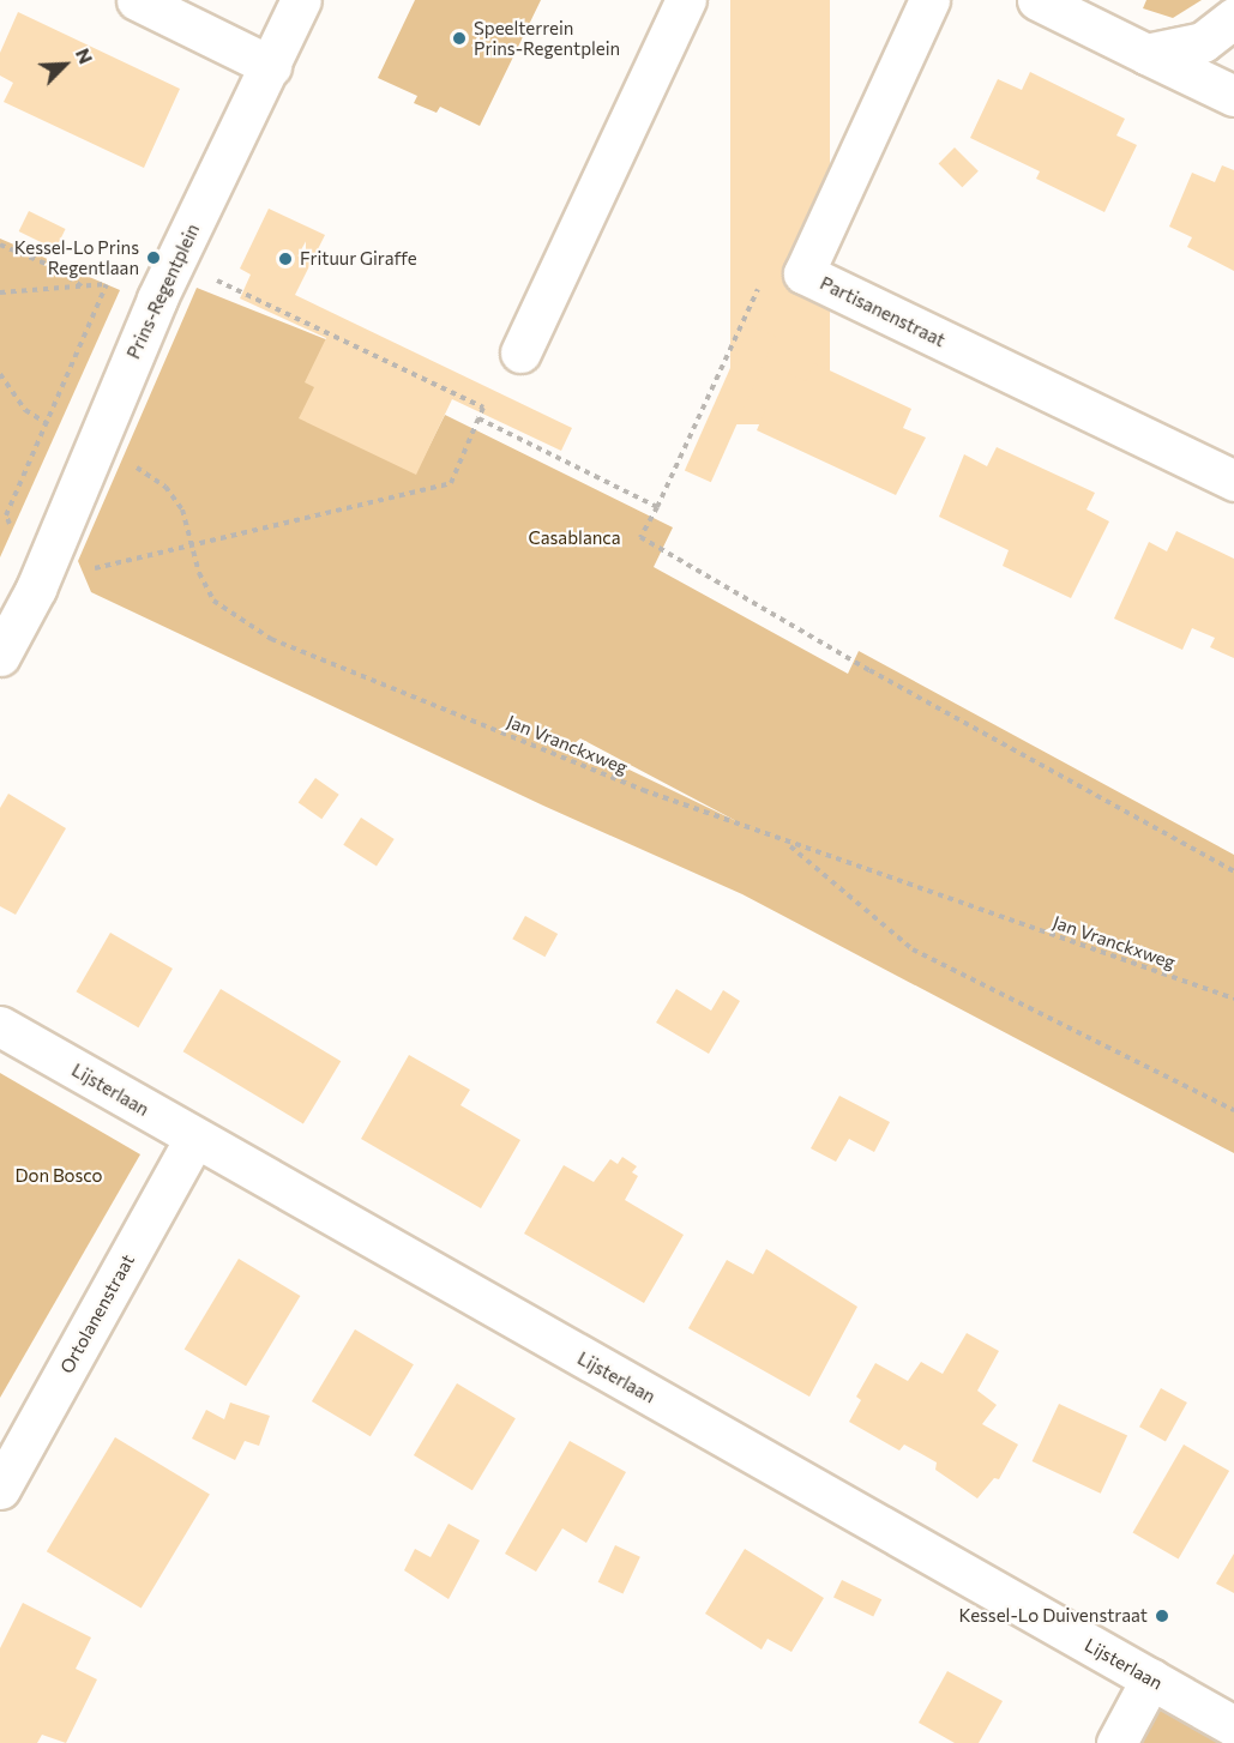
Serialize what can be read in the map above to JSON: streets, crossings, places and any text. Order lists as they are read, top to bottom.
{
  "streets": {
    "street": [
      "Prins-Regentplein",
      "Partisanenstraat",
      "Lijsterlaan",
      "Ortolanenstraat"
    ],
    "path": ["Jan Vranckxweg"]
  },
  "crossings": [
    ["Prins-Regentplein", "Jan Vranckxweg"],
    ["Lijsterlaan", "Ortolanenstraat"]
  ],
  "parks": ["Casablanca", "Don Bosco"],
  "places": [
    "Speelterrein Prins-Regentplein",
    "Kessel-Lo Prins Regentlaan",
    "Frituur Giraffe",
    "Kessel-Lo Duivenstraat"
  ],
  "north": "top right"
}
